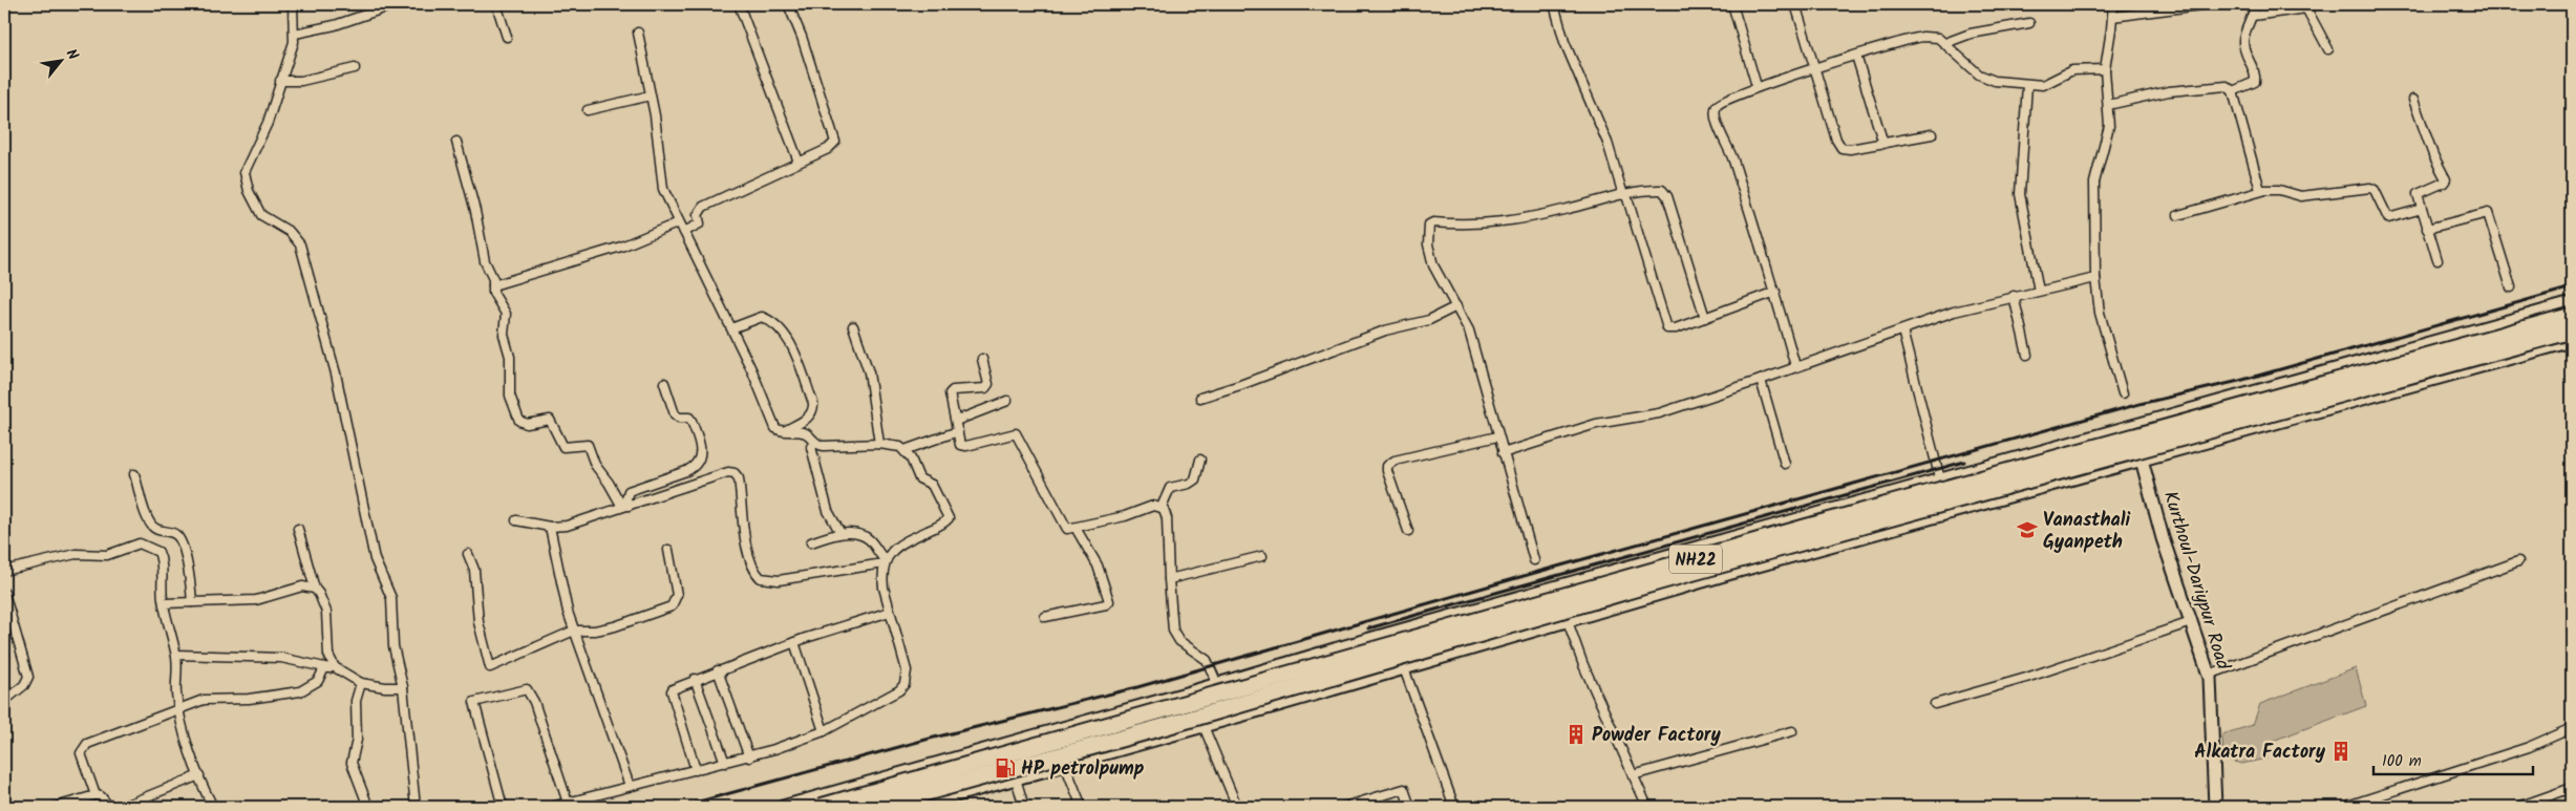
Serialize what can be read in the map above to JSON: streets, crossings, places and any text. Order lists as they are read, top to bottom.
{
  "streets": {
    "highway": ["NH22"],
    "street": ["Kurthoul-Dariypur Road"]
  },
  "places": {
    "school or university": ["Vanasthali Gyanpeth"],
    "building": ["Powder Factory", "Alkatra Factory"],
    "fuel station": ["HP petrolpump"]
  },
  "scale_bar": "100 m",
  "north": "top right"
}
